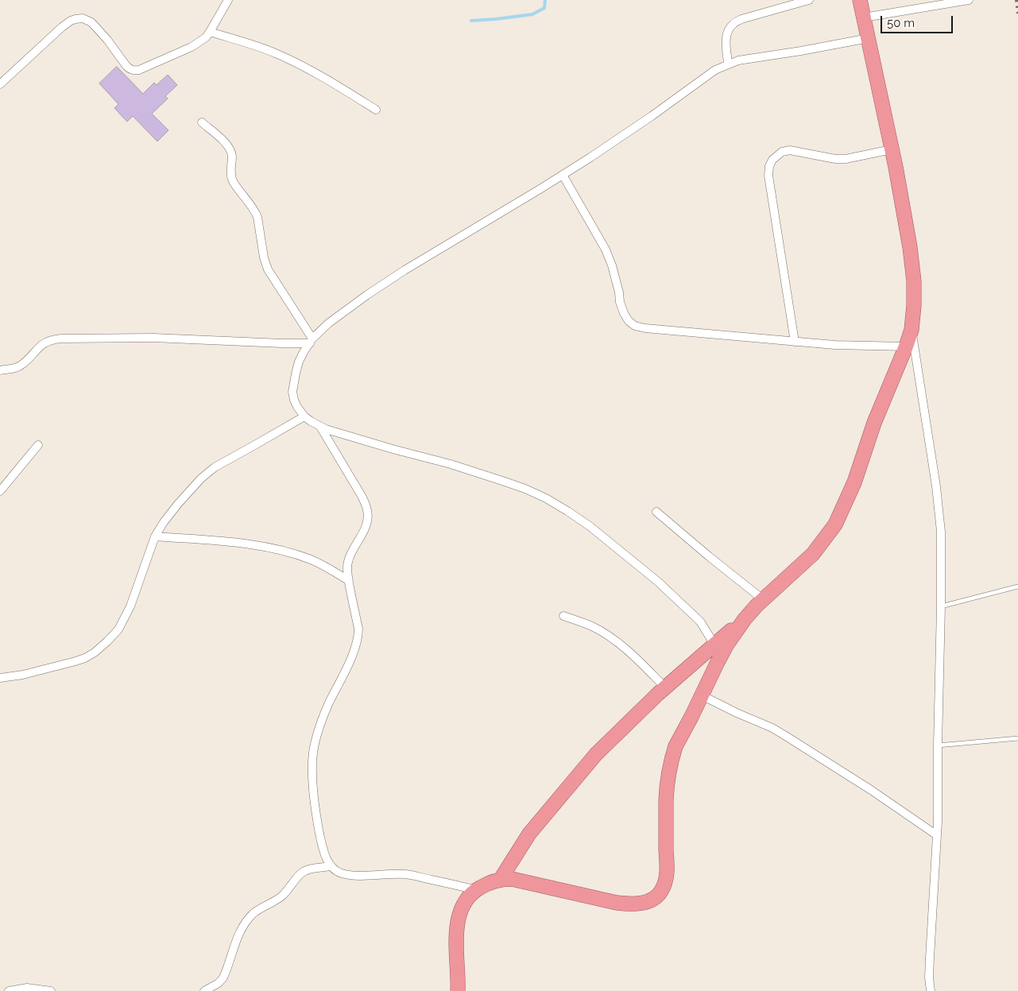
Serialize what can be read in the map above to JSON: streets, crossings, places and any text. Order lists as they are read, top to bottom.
{
  "scale_bar": "50 m"
}
